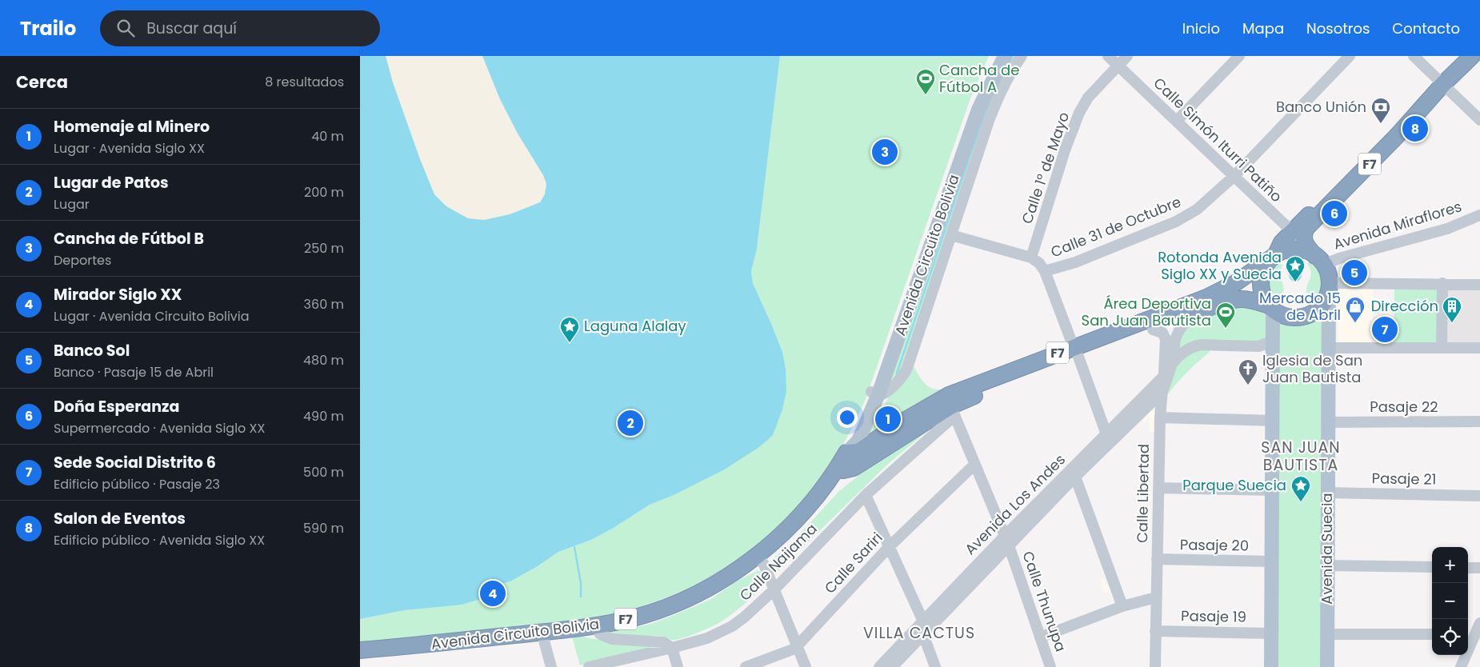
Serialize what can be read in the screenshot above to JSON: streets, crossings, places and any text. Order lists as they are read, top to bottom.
{
  "streets": {
    "highway": ["F7", "Avenida Circuito Bolivia"],
    "main road": ["Avenida Suecia"],
    "street": [
      "Calle Simón Iturri Patiño",
      "Calle 1° de Mayo",
      "Avenida Miraflores",
      "Calle 31 de Octubre",
      "Pasaje 22",
      "Pasaje 21",
      "Calle Libertad",
      "Avenida Los Andes",
      "Pasaje 20",
      "Calle Naijama",
      "Calle Sariri",
      "Calle Thunupa",
      "Pasaje 19"
    ]
  },
  "crossings": [
    ["Calle Simón Iturri Patiño", "F7"],
    ["Calle Simón Iturri Patiño", "Calle 1° de Mayo"],
    ["Calle Simón Iturri Patiño", "Avenida Miraflores"],
    ["Calle Simón Iturri Patiño", "Calle 31 de Octubre"],
    ["Calle Simón Iturri Patiño", "Avenida Suecia"],
    ["F7", "Avenida Miraflores"],
    ["F7", "Avenida Circuito Bolivia"],
    ["F7", "Calle Libertad"],
    ["F7", "Avenida Los Andes"],
    ["F7", "Avenida Suecia"],
    ["F7", "Calle Naijama"],
    ["F7", "Calle Thunupa"],
    ["Avenida Miraflores", "Avenida Suecia"],
    ["Pasaje 22", "Avenida Suecia"],
    ["Pasaje 21", "Avenida Suecia"],
    ["Calle Libertad", "Avenida Los Andes"],
    ["Calle Libertad", "Pasaje 20"],
    ["Calle Libertad", "Pasaje 19"],
    ["Avenida Los Andes", "Calle Thunupa"],
    ["Calle Naijama", "Calle Thunupa"],
    ["Calle Sariri", "Calle Thunupa"]
  ],
  "districts": ["SAN JUAN BAUTISTA", "VILLA CACTUS"],
  "places": {
    "sports": ["Cancha de Fútbol A", "Área Deportiva San Juan Bautista"],
    "bank": ["Banco Unión"],
    "place": ["Rotonda Avenida Siglo XX y Suecia", "Laguna Alalay", "Parque Suecia"],
    "shop": ["Mercado 15 de Abril"],
    "building": ["Dirección"],
    "church": ["Iglesia de San Juan Bautista"]
  },
  "page": {
    "header": "Trailo",
    "search": "Buscar aquí",
    "nav": [
      "Inicio",
      "Mapa",
      "Nosotros",
      "Contacto"
    ],
    "heading": ["Cerca", "8 resultados"],
    "list": [
      {
        "mark": "1",
        "name": "Homenaje al Minero",
        "note": "Lugar · Avenida Siglo XX",
        "value": "40 m"
      },
      {
        "mark": "2",
        "name": "Lugar de Patos",
        "note": "Lugar",
        "value": "200 m"
      },
      {
        "mark": "3",
        "name": "Cancha de Fútbol B",
        "note": "Deportes",
        "value": "250 m"
      },
      {
        "mark": "4",
        "name": "Mirador Siglo XX",
        "note": "Lugar · Avenida Circuito Bolivia",
        "value": "360 m"
      },
      {
        "mark": "5",
        "name": "Banco Sol",
        "note": "Banco · Pasaje 15 de Abril",
        "value": "480 m"
      },
      {
        "mark": "6",
        "name": "Doña Esperanza",
        "note": "Supermercado · Avenida Siglo XX",
        "value": "490 m"
      },
      {
        "mark": "7",
        "name": "Sede Social Distrito 6",
        "note": "Edificio público · Pasaje 23",
        "value": "500 m"
      },
      {
        "mark": "8",
        "name": "Salon de Eventos",
        "note": "Edificio público · Avenida Siglo XX",
        "value": "590 m"
      }
    ],
    "pins": [
      "8",
      "3",
      "6",
      "5",
      "7",
      "1",
      "2",
      "4"
    ],
    "map_buttons": ["+", "−"]
  }
}
